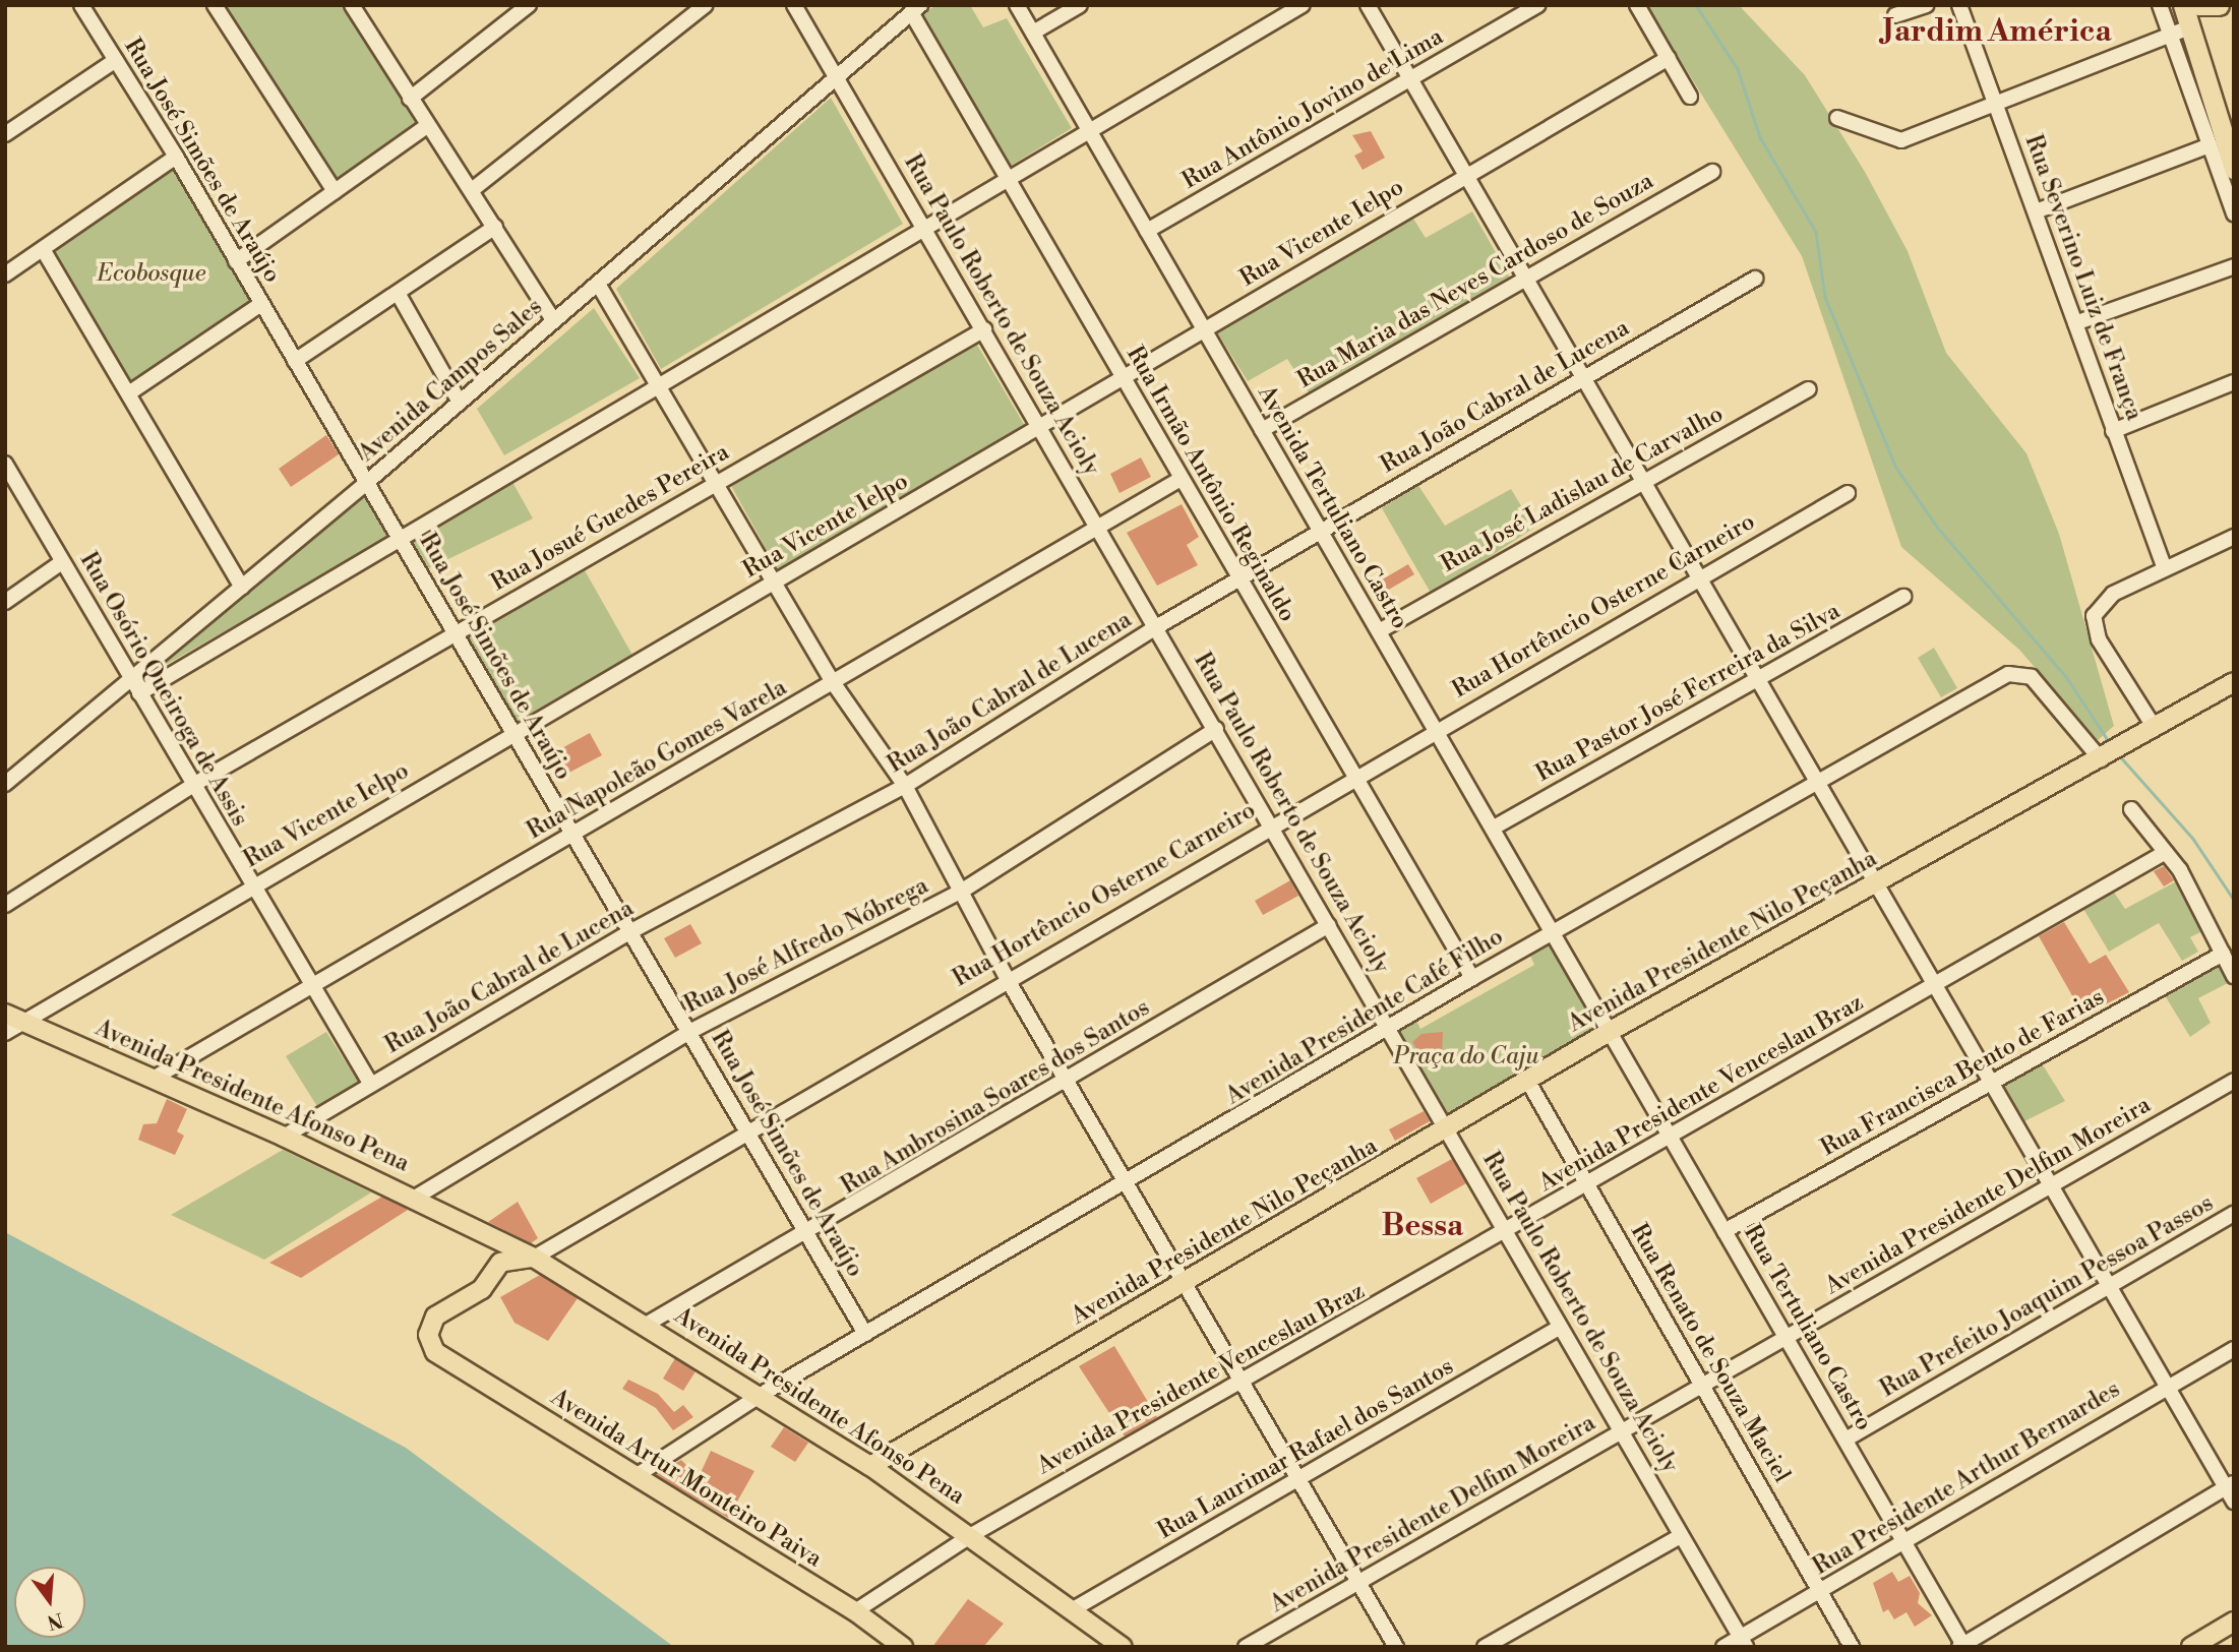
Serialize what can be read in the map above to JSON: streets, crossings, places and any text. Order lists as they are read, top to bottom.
{
  "streets": {
    "main road": [
      "Rua Hortêncio Osterne Carneiro",
      "Avenida Presidente Nilo Peçanha",
      "Avenida Presidente Afonso Pena",
      "Avenida Artur Monteiro Paiva"
    ],
    "street": [
      "Rua Antônio Jovino de Lima",
      "Rua José Simões de Araújo",
      "Rua Vicente Ielpo",
      "Rua Severino Luiz de França",
      "Rua Maria das Neves Cardoso de Souza",
      "Rua Paulo Roberto de Souza Acioly",
      "Avenida Campos Sales",
      "Rua João Cabral de Lucena",
      "Rua Irmão Antônio Reginaldo",
      "Rua José Ladislau de Carvalho",
      "Avenida Tertuliano Castro",
      "Rua Josué Guedes Pereira",
      "Rua Osório Queiroga de Assis",
      "Rua Pastor José Ferreira da Silva",
      "Rua Napoleão Gomes Varela",
      "Rua José Alfredo Nóbrega",
      "Avenida Presidente Café Filho",
      "Rua Francisca Bento de Farias",
      "Avenida Presidente Venceslau Braz",
      "Rua Ambrosina Soares dos Santos",
      "Avenida Presidente Delfim Moreira",
      "Rua Prefeito Joaquim Pessoa Passos",
      "Rua Tertuliano Castro",
      "Rua Renato de Souza Maciel",
      "Rua Laurimar Rafael dos Santos",
      "Rua Presidente Arthur Bernardes"
    ]
  },
  "crossings": [
    ["Rua Antônio Jovino de Lima", "Avenida Tertuliano Castro"],
    ["Rua José Simões de Araújo", "Rua Vicente Ielpo"],
    ["Rua José Simões de Araújo", "Avenida Campos Sales"],
    ["Rua José Simões de Araújo", "Rua João Cabral de Lucena"],
    ["Rua José Simões de Araújo", "Rua Josué Guedes Pereira"],
    ["Rua José Simões de Araújo", "Rua Hortêncio Osterne Carneiro"],
    ["Rua José Simões de Araújo", "Rua Napoleão Gomes Varela"],
    ["Rua José Simões de Araújo", "Rua José Alfredo Nóbrega"],
    ["Rua José Simões de Araújo", "Avenida Presidente Café Filho"],
    ["Rua José Simões de Araújo", "Rua Ambrosina Soares dos Santos"],
    ["Rua Vicente Ielpo", "Rua Paulo Roberto de Souza Acioly"],
    ["Rua Vicente Ielpo", "Rua Irmão Antônio Reginaldo"],
    ["Rua Vicente Ielpo", "Avenida Tertuliano Castro"],
    ["Rua Vicente Ielpo", "Rua Osório Queiroga de Assis"],
    ["Rua Vicente Ielpo", "Avenida Presidente Afonso Pena"],
    ["Rua Maria das Neves Cardoso de Souza", "Avenida Tertuliano Castro"],
    ["Rua Paulo Roberto de Souza Acioly", "Avenida Campos Sales"],
    ["Rua Paulo Roberto de Souza Acioly", "Rua João Cabral de Lucena"],
    ["Rua Paulo Roberto de Souza Acioly", "Rua Josué Guedes Pereira"],
    ["Rua Paulo Roberto de Souza Acioly", "Rua Hortêncio Osterne Carneiro"],
    ["Rua Paulo Roberto de Souza Acioly", "Rua Napoleão Gomes Varela"],
    ["Rua Paulo Roberto de Souza Acioly", "Avenida Presidente Nilo Peçanha"],
    ["Rua Paulo Roberto de Souza Acioly", "Rua José Alfredo Nóbrega"],
    ["Rua Paulo Roberto de Souza Acioly", "Avenida Presidente Café Filho"],
    ["Rua Paulo Roberto de Souza Acioly", "Avenida Presidente Venceslau Braz"],
    ["Rua Paulo Roberto de Souza Acioly", "Rua Ambrosina Soares dos Santos"],
    ["Rua Paulo Roberto de Souza Acioly", "Avenida Presidente Delfim Moreira"],
    ["Rua Paulo Roberto de Souza Acioly", "Rua Laurimar Rafael dos Santos"],
    ["Rua Paulo Roberto de Souza Acioly", "Rua Presidente Arthur Bernardes"],
    ["Avenida Campos Sales", "Rua Irmão Antônio Reginaldo"],
    ["Avenida Campos Sales", "Rua Osório Queiroga de Assis"],
    ["Rua João Cabral de Lucena", "Rua Irmão Antônio Reginaldo"],
    ["Rua João Cabral de Lucena", "Avenida Tertuliano Castro"],
    ["Rua João Cabral de Lucena", "Rua Osório Queiroga de Assis"],
    ["Rua João Cabral de Lucena", "Avenida Presidente Afonso Pena"],
    ["Rua Irmão Antônio Reginaldo", "Rua Hortêncio Osterne Carneiro"],
    ["Rua Irmão Antônio Reginaldo", "Rua Napoleão Gomes Varela"],
    ["Rua Irmão Antônio Reginaldo", "Avenida Presidente Café Filho"],
    ["Rua José Ladislau de Carvalho", "Avenida Tertuliano Castro"],
    ["Avenida Tertuliano Castro", "Rua Hortêncio Osterne Carneiro"],
    ["Avenida Tertuliano Castro", "Rua Pastor José Ferreira da Silva"],
    ["Avenida Tertuliano Castro", "Avenida Presidente Nilo Peçanha"],
    ["Avenida Tertuliano Castro", "Avenida Presidente Café Filho"],
    ["Avenida Tertuliano Castro", "Rua Tertuliano Castro"],
    ["Rua Josué Guedes Pereira", "Rua Osório Queiroga de Assis"],
    ["Rua Hortêncio Osterne Carneiro", "Avenida Presidente Afonso Pena"],
    ["Rua Hortêncio Osterne Carneiro", "Avenida Artur Monteiro Paiva"],
    ["Rua Osório Queiroga de Assis", "Rua Napoleão Gomes Varela"],
    ["Rua Napoleão Gomes Varela", "Avenida Presidente Afonso Pena"],
    ["Avenida Presidente Nilo Peçanha", "Avenida Presidente Café Filho"],
    ["Avenida Presidente Nilo Peçanha", "Avenida Presidente Afonso Pena"],
    ["Avenida Presidente Nilo Peçanha", "Rua Tertuliano Castro"],
    ["Avenida Presidente Nilo Peçanha", "Rua Renato de Souza Maciel"],
    ["Rua José Alfredo Nóbrega", "Avenida Presidente Afonso Pena"],
    ["Avenida Presidente Café Filho", "Avenida Presidente Afonso Pena"],
    ["Avenida Presidente Café Filho", "Avenida Artur Monteiro Paiva"],
    ["Rua Francisca Bento de Farias", "Rua Tertuliano Castro"],
    ["Avenida Presidente Venceslau Braz", "Avenida Presidente Afonso Pena"],
    ["Avenida Presidente Venceslau Braz", "Rua Tertuliano Castro"],
    ["Avenida Presidente Venceslau Braz", "Rua Renato de Souza Maciel"],
    ["Avenida Presidente Venceslau Braz", "Avenida Artur Monteiro Paiva"],
    ["Avenida Presidente Afonso Pena", "Rua Ambrosina Soares dos Santos"],
    ["Avenida Presidente Afonso Pena", "Rua Laurimar Rafael dos Santos"],
    ["Avenida Presidente Afonso Pena", "Avenida Artur Monteiro Paiva"],
    ["Avenida Presidente Delfim Moreira", "Rua Tertuliano Castro"],
    ["Avenida Presidente Delfim Moreira", "Rua Renato de Souza Maciel"],
    ["Rua Prefeito Joaquim Pessoa Passos", "Rua Tertuliano Castro"],
    ["Rua Tertuliano Castro", "Rua Presidente Arthur Bernardes"],
    ["Rua Renato de Souza Maciel", "Rua Presidente Arthur Bernardes"]
  ],
  "districts": ["Jardim América", "Bessa"],
  "parks": ["Ecobosque", "Praça do Caju"],
  "north": "bottom"
}
